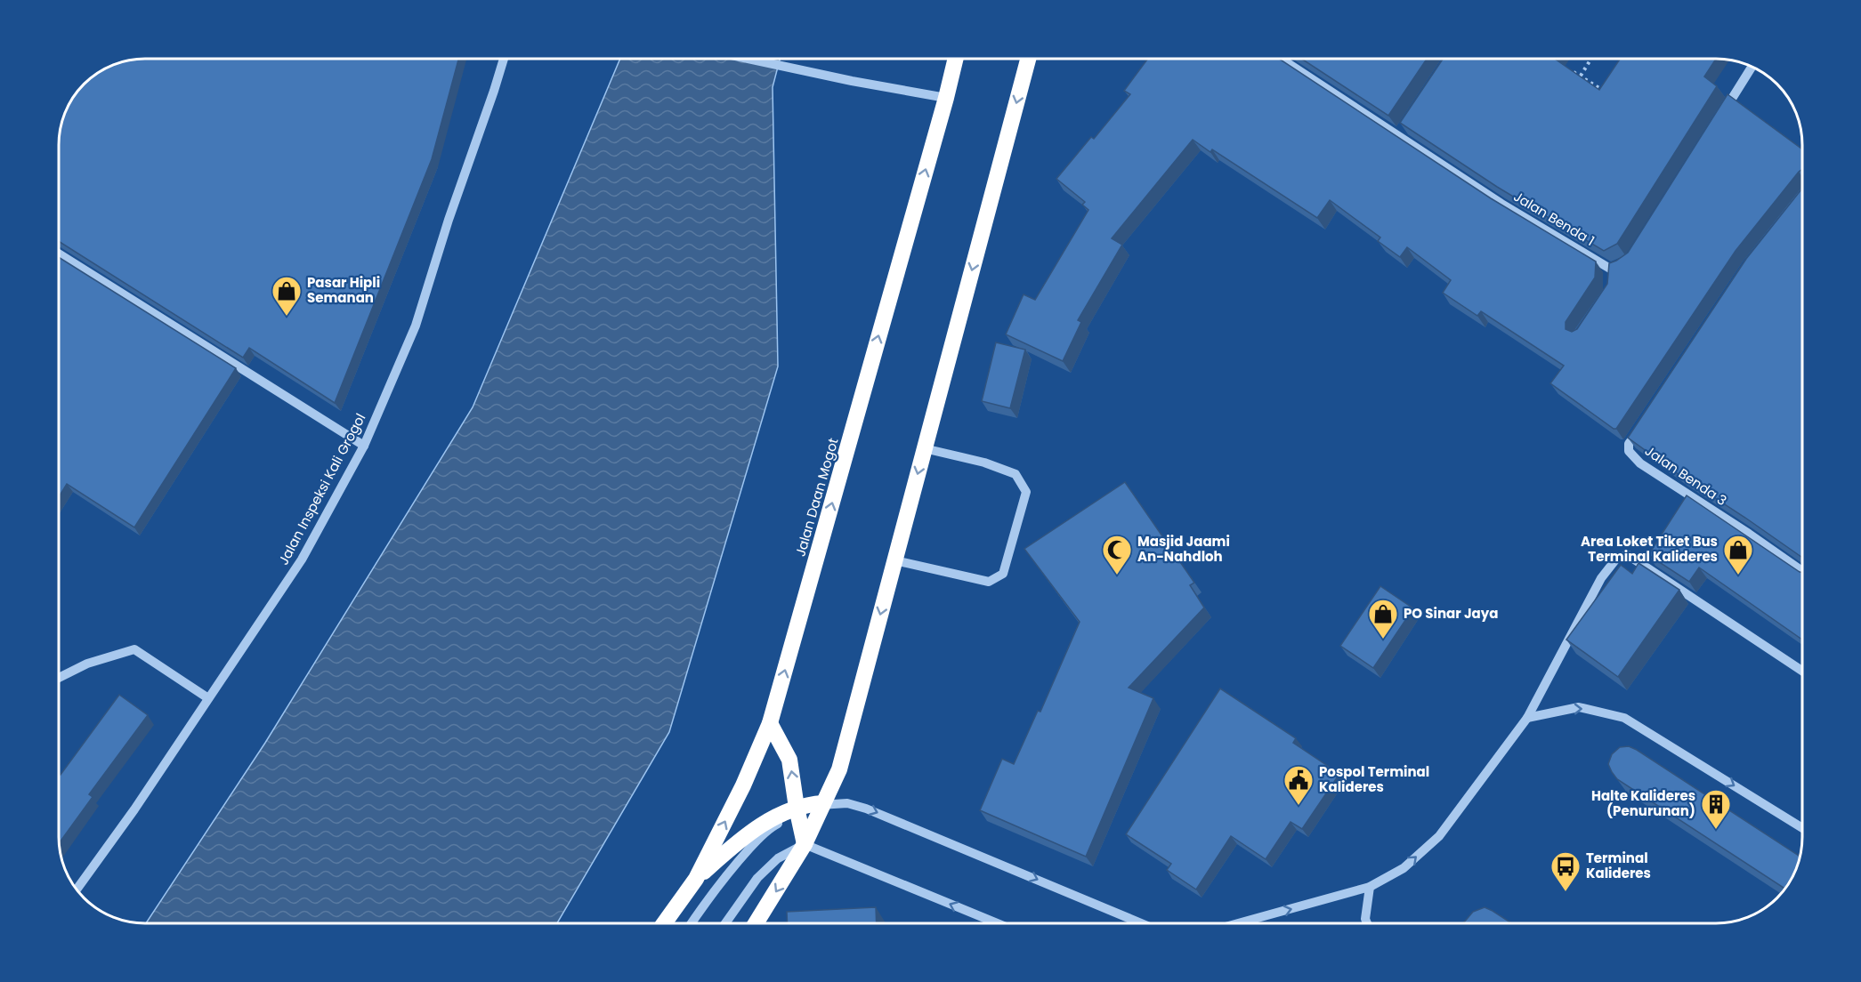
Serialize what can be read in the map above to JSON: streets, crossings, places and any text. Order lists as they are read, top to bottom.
{
  "streets": {
    "highway": ["Jalan Daan Mogot"],
    "street": ["Jalan Benda 1", "Jalan Benda 3", "Jalan Inspeksi Kali Grogol"]
  },
  "places": {
    "shop": ["Pasar Hipli Semanan", "Area Loket Tiket Bus Terminal Kalideres", "PO Sinar Jaya"],
    "mosque": ["Masjid Jaami An-Nahdloh"],
    "public building": ["Pospol Terminal Kalideres"],
    "building": ["Halte Kalideres (Penurunan)"],
    "bus stop": ["Terminal Kalideres"]
  }
}
